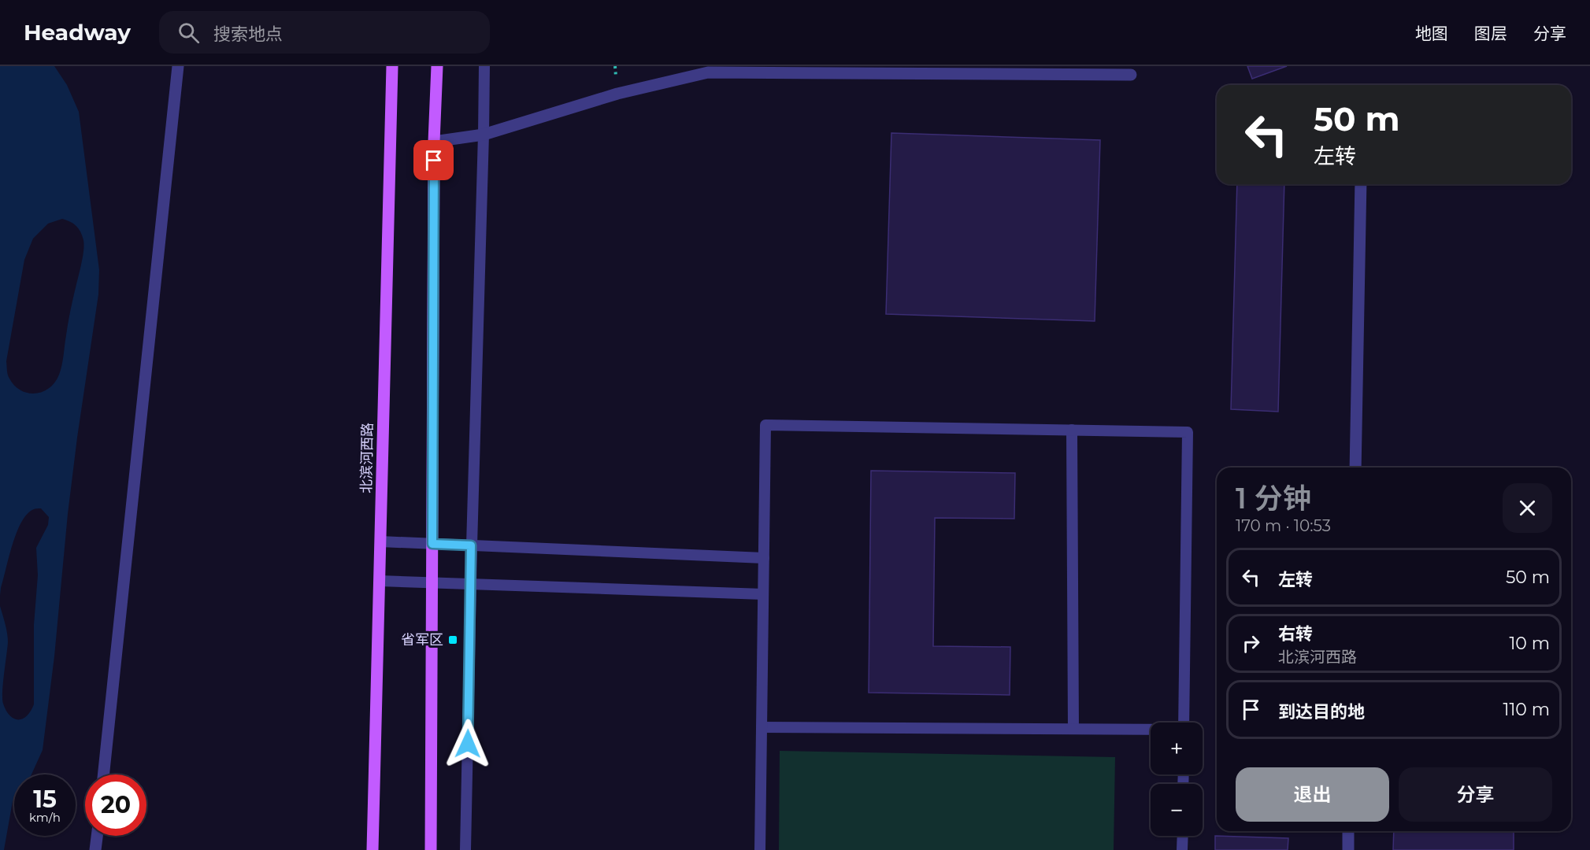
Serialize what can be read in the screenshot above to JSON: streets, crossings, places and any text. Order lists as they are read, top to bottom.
{
  "streets": {
    "main road": ["北滨河西路"]
  },
  "places": {
    "transit": ["省军区"]
  },
  "page": {
    "header": "Headway",
    "search": "搜索地点",
    "nav": ["地图", "图层", "分享"],
    "turn": ["50 m", "左转"],
    "heading": ["1 分钟", "170 m · 10:53"],
    "list": [
      {
        "name": "左转",
        "value": "50 m"
      },
      {
        "name": "右转",
        "note": "北滨河西路",
        "value": "10 m"
      },
      {
        "name": "到达目的地",
        "value": "110 m"
      }
    ],
    "map_buttons": ["+", "−"],
    "buttons": ["退出", "分享"],
    "speed": "15 km/h",
    "limit": "20"
  }
}
